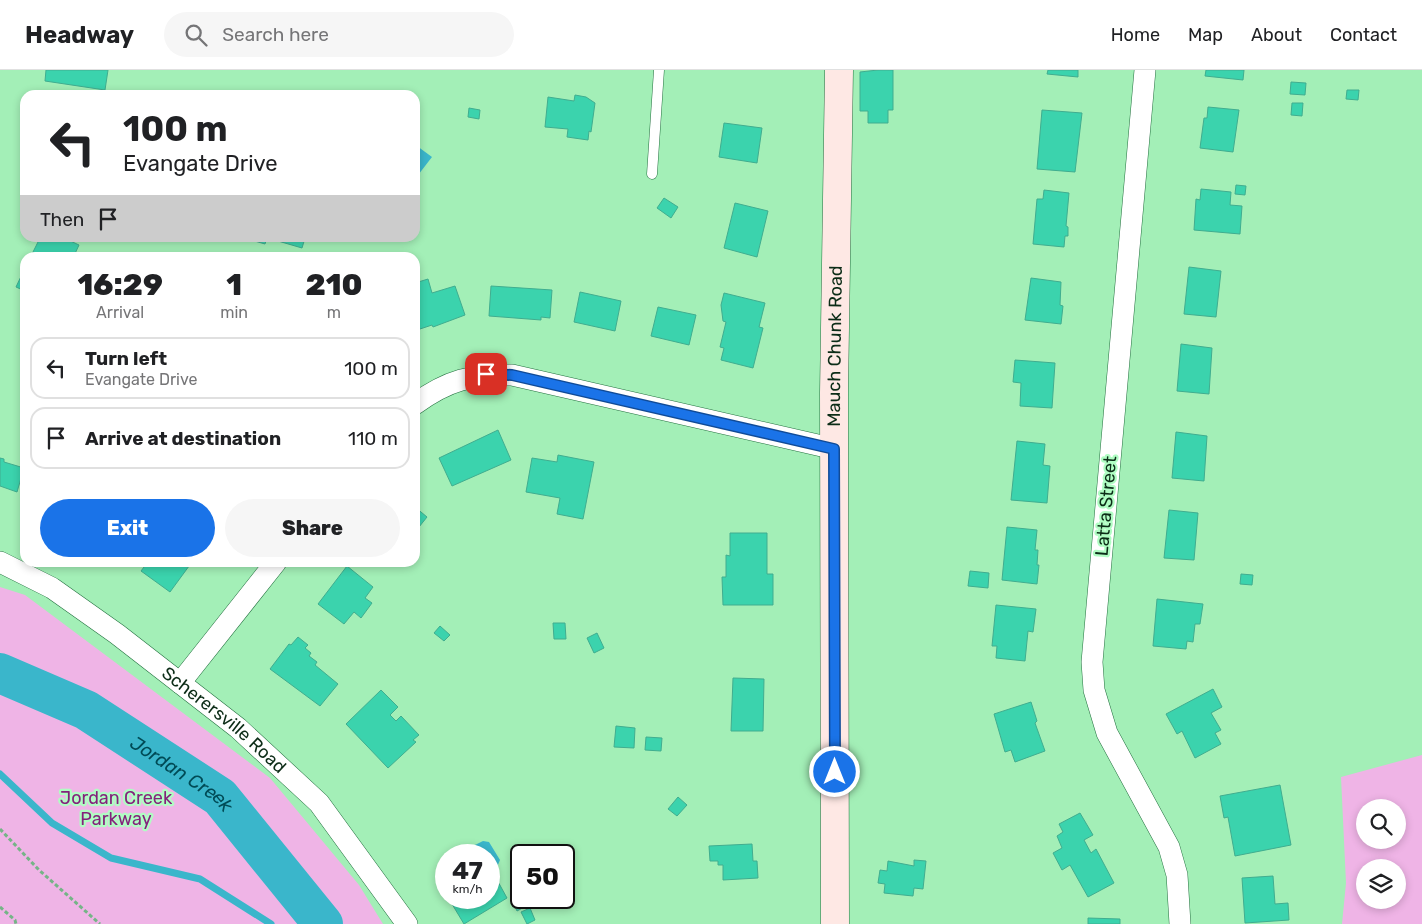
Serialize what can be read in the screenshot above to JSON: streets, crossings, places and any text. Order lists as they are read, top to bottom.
{
  "streets": {
    "main road": ["Mauch Chunk Road"],
    "street": ["Latta Street", "Scherersville Road"]
  },
  "water": ["Jordan Creek"],
  "parks": ["Jordan Creek Parkway"],
  "page": {
    "header": "Headway",
    "search": "Search here",
    "nav": [
      "Home",
      "Map",
      "About",
      "Contact"
    ],
    "turn": ["100 m", "Evangate Drive"],
    "then": "Then",
    "eta": [
      "16:29",
      "Arrival",
      "1",
      "min",
      "210",
      "m"
    ],
    "list": [
      {
        "name": "Turn left",
        "note": "Evangate Drive",
        "value": "100 m"
      },
      {
        "name": "Arrive at destination",
        "value": "110 m"
      }
    ],
    "buttons": ["Exit", "Share"],
    "speed": "47 km/h",
    "limit": "50"
  }
}
